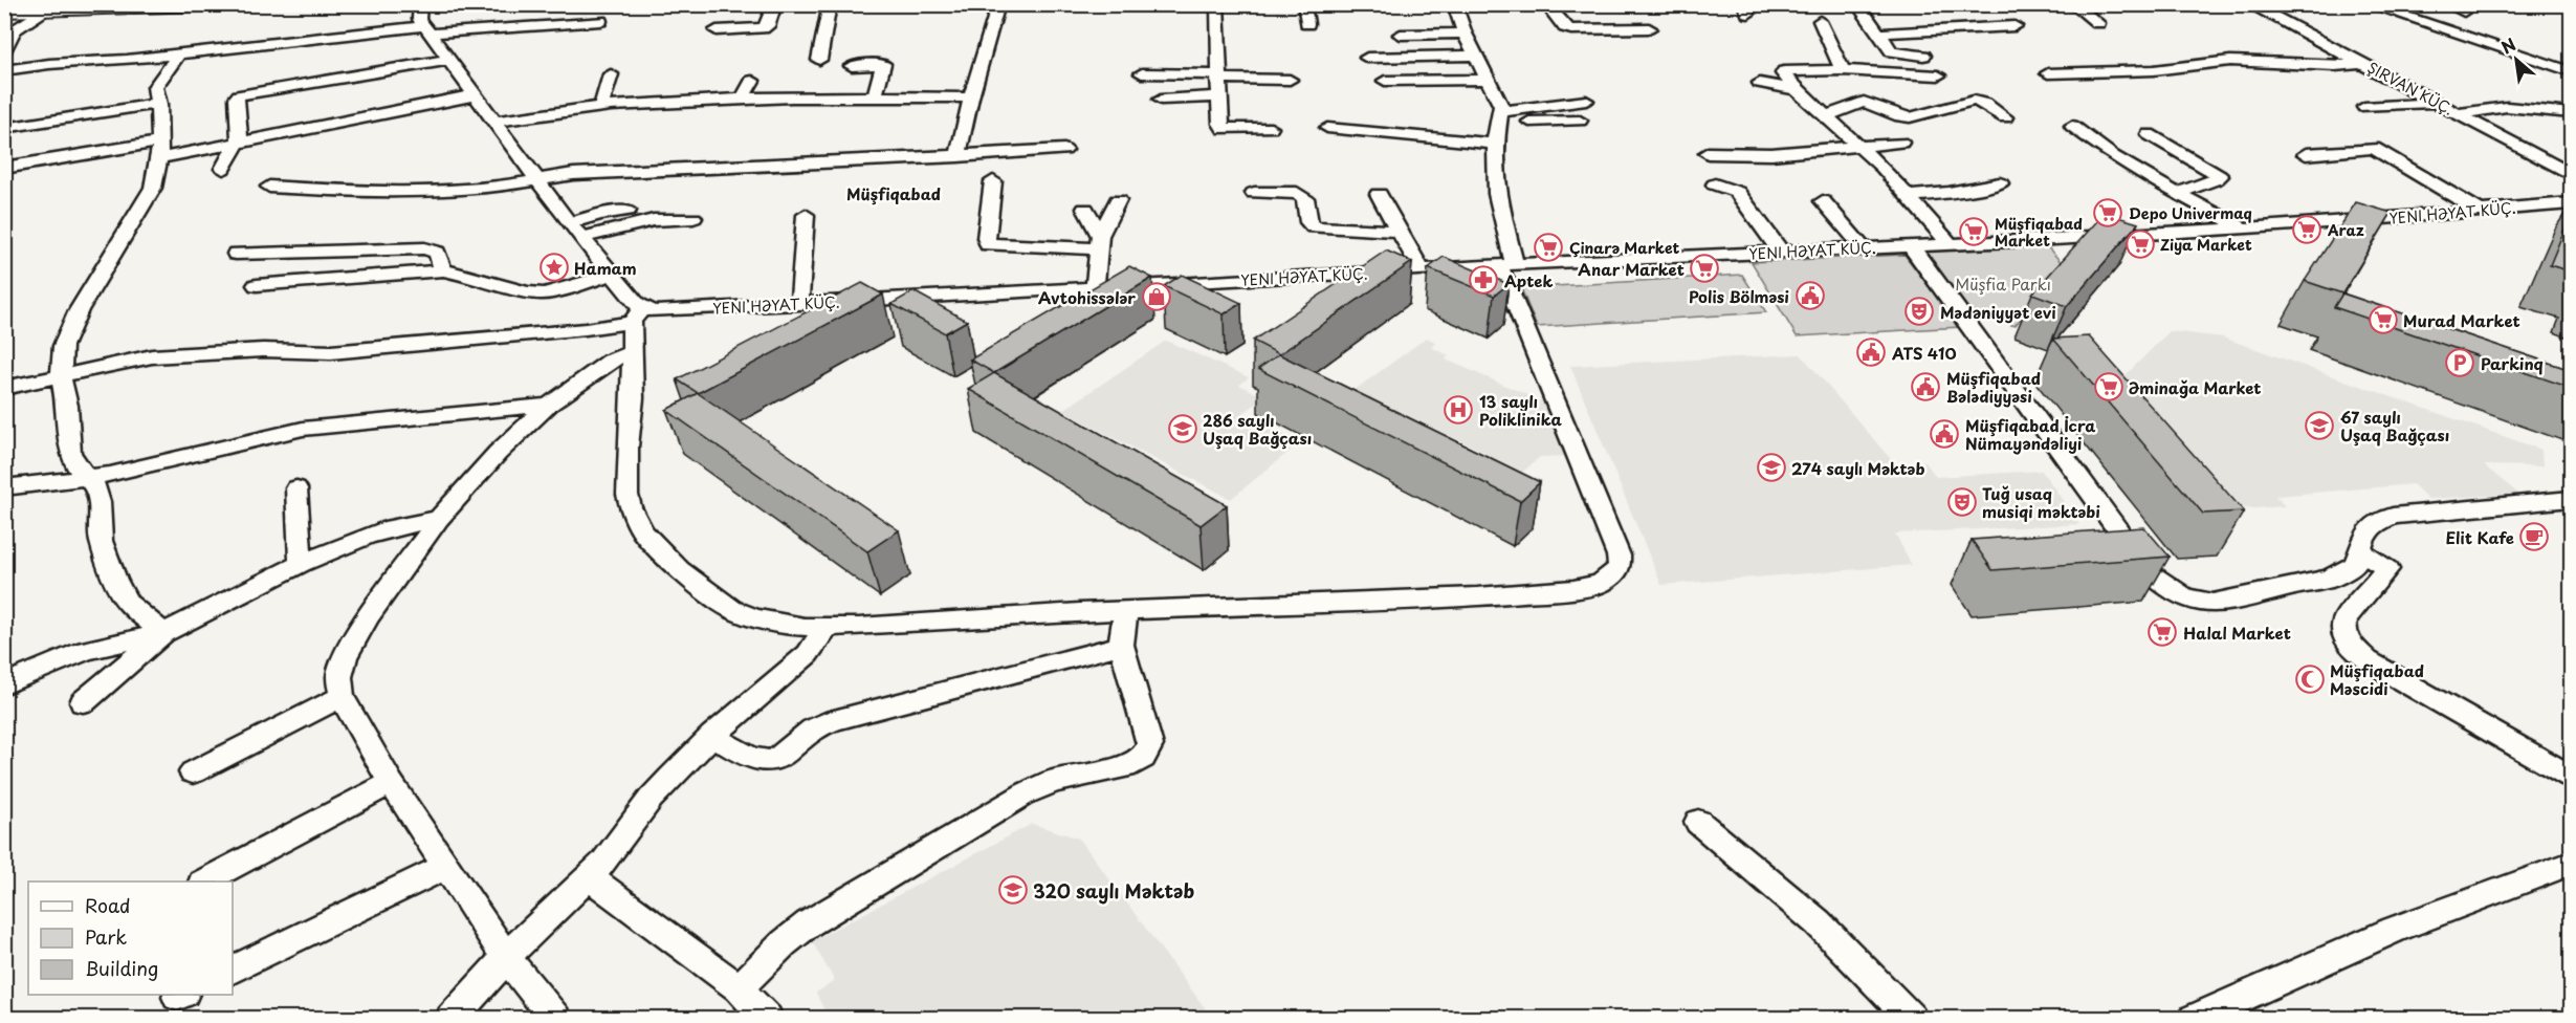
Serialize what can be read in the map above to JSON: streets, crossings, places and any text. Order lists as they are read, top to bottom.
{
  "streets": {
    "street": ["ŞIRVAN KÜÇ.", "YENI HƏYAT KÜÇ."]
  },
  "districts": ["Müşfiqabad"],
  "parks": ["Müşfia Parkı"],
  "places": {
    "supermarket": [
      "Depo Univermaq",
      "Araz",
      "Müşfiqabad Market",
      "Ziya Market",
      "Çinarə Market",
      "Anar Market",
      "Murad Market",
      "Əminağa Market",
      "Halal Market"
    ],
    "place": ["Hamam"],
    "pharmacy": ["Aptek"],
    "public building": [
      "Polis Bölməsi",
      "ATS 410",
      "Müşfiqabad Bələdiyyəsi",
      "Müşfiqabad İcra Nümayəndəliyi"
    ],
    "shop": ["Avtohissələr"],
    "theatre": ["Mədəniyyət evi", "Tuğ usaq musiqi məktəbi"],
    "parking": ["Parkinq"],
    "hospital": ["13 saylı Poliklinika"],
    "school or university": [
      "67 saylı Uşaq Bağçası",
      "286 saylı Uşaq Bağçası",
      "274 saylı Məktəb",
      "320 saylı Məktəb"
    ],
    "cafe": ["Elit Kafe"],
    "mosque": ["Müşfiqabad Məscidi"]
  },
  "legend": ["Road", "Park", "Building"],
  "north": "top left"
}
